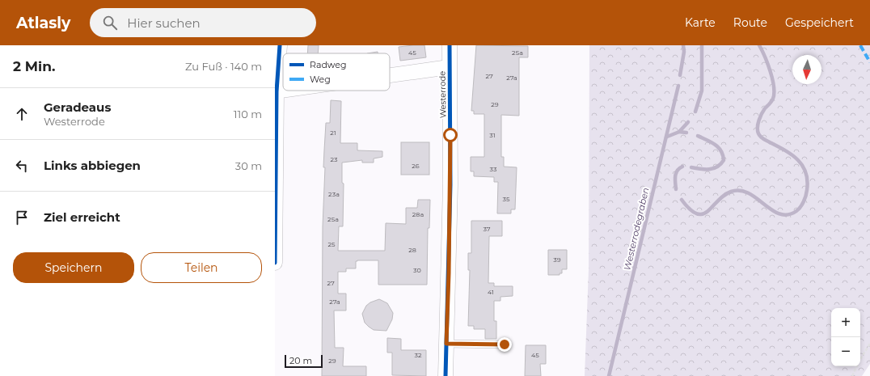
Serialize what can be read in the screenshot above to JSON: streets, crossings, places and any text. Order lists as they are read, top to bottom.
{
  "streets": {
    "street": ["Westerrode"]
  },
  "water": ["Westerrodegraben"],
  "house_numbers": [
    "45",
    "25a",
    "27",
    "27a",
    "29",
    "21",
    "31",
    "23",
    "26",
    "33",
    "23a",
    "35",
    "28a",
    "25a",
    "37",
    "25",
    "28",
    "39",
    "30",
    "27",
    "41",
    "27a",
    "32",
    "45",
    "29"
  ],
  "legend": ["Radweg", "Weg"],
  "scale_bar": "20 m",
  "north": "bottom",
  "page": {
    "header": "Atlasly",
    "search": "Hier suchen",
    "nav": ["Karte", "Route", "Gespeichert"],
    "heading": ["2 Min.", "Zu Fuß · 140 m"],
    "list": [
      ["Geradeaus", "Westerrode", "110 m"],
      ["Links abbiegen", "30 m"],
      "Ziel erreicht"
    ],
    "buttons": ["Speichern", "Teilen"],
    "map_buttons": ["+", "−"],
    "scale": "20 m"
  }
}
